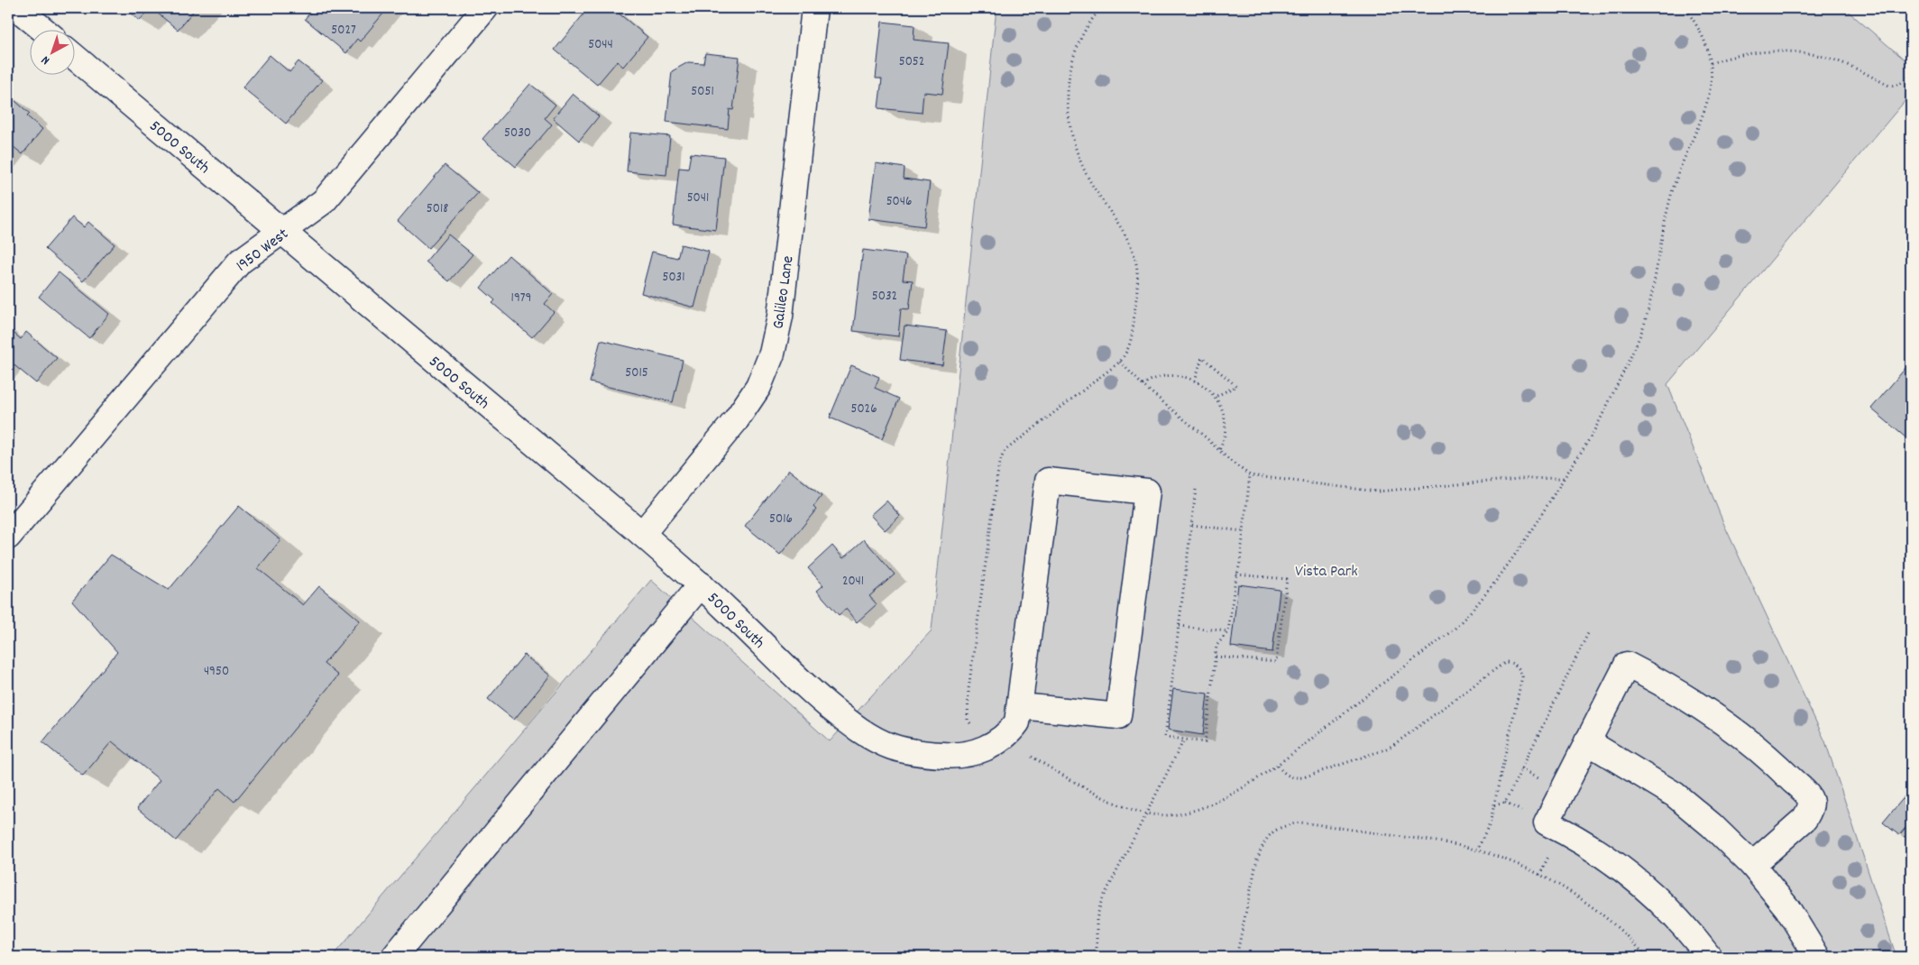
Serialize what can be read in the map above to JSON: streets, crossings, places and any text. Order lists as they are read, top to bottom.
{
  "streets": {
    "street": ["5000 South", "1950 West", "Galileo Lane"]
  },
  "crossings": [
    ["5000 South", "1950 West"],
    ["5000 South", "Galileo Lane"]
  ],
  "parks": ["Vista Park"],
  "house_numbers": [
    "5027",
    "5044",
    "5052",
    "5051",
    "5030",
    "5041",
    "5046",
    "5018",
    "5031",
    "5032",
    "1979",
    "5015",
    "5026",
    "5016",
    "2041",
    "4950"
  ],
  "north": "bottom left"
}
